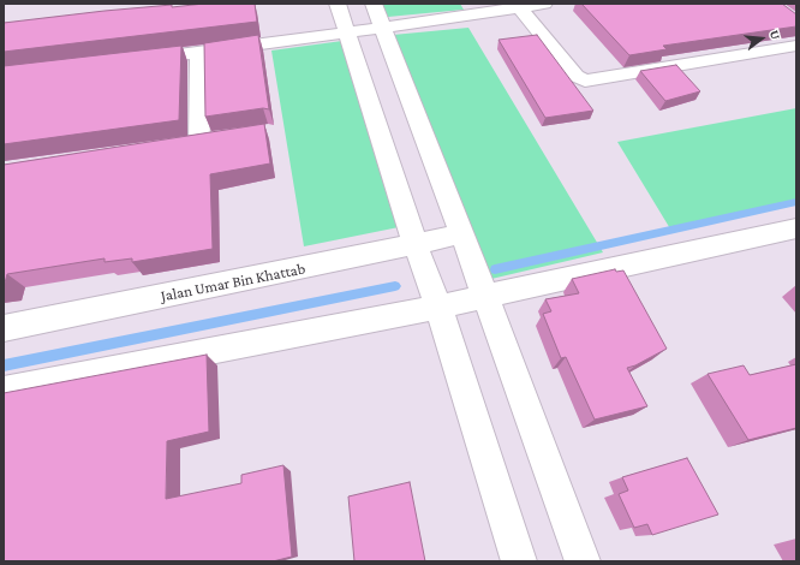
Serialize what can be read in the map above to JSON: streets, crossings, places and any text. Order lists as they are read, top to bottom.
{
  "streets": {
    "street": ["Jalan Umar Bin Khattab"]
  },
  "north": "right"
}
